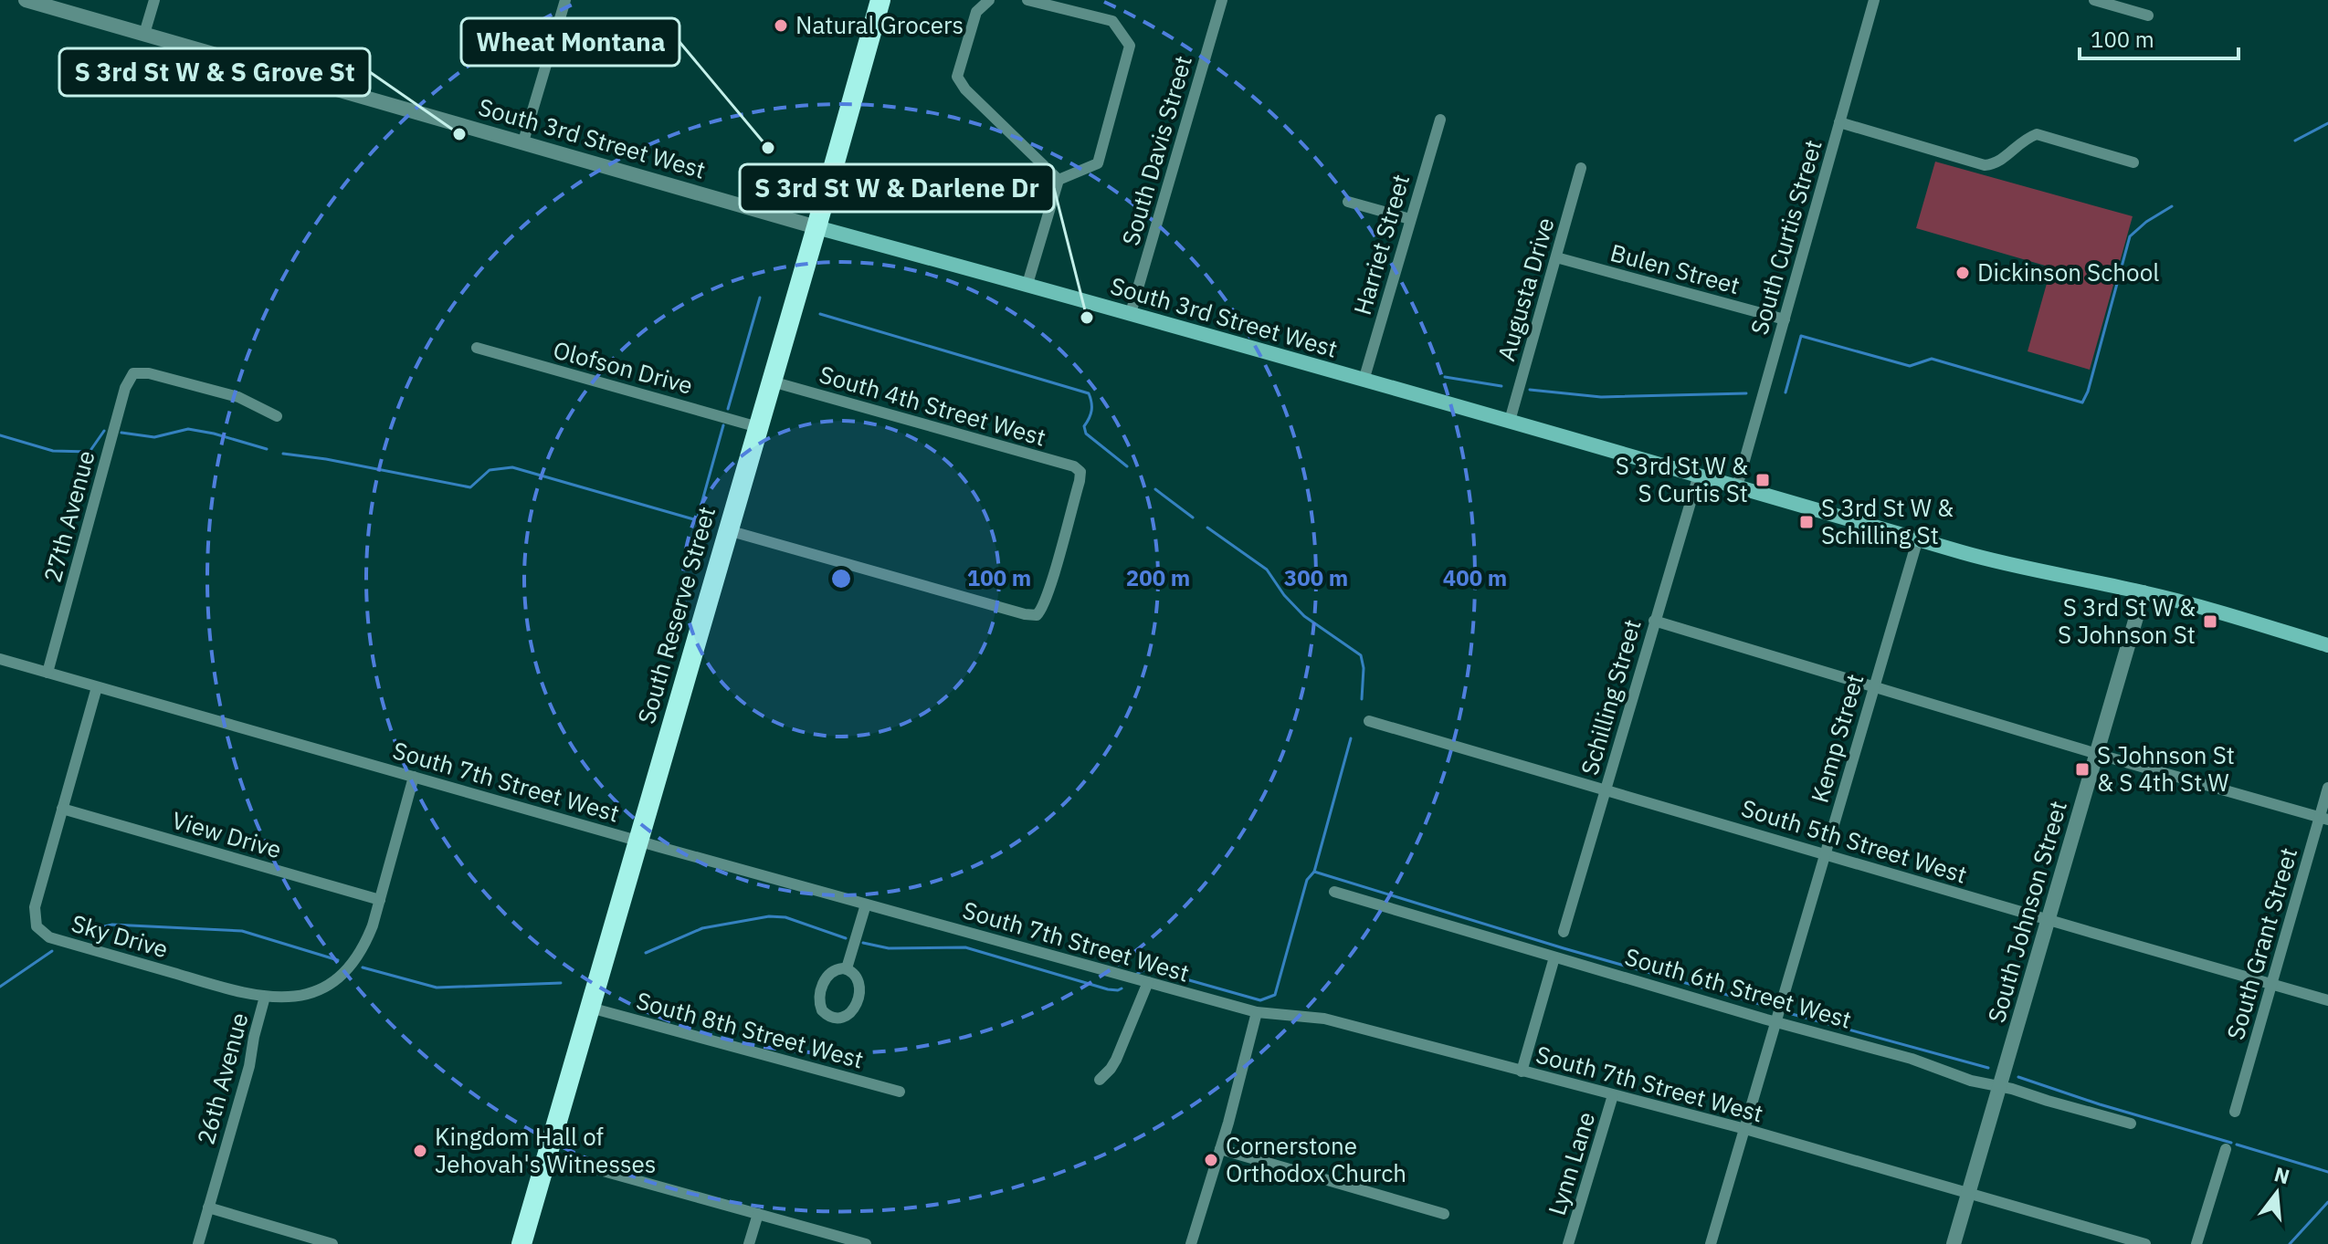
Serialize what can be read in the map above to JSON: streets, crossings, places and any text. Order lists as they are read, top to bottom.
{
  "streets": {
    "highway": ["South Reserve Street"],
    "main road": ["South 3rd Street West"],
    "street": [
      "South Davis Street",
      "South Curtis Street",
      "Harriet Street",
      "Bulen Street",
      "Augusta Drive",
      "Olofson Drive",
      "South 4th Street West",
      "27th Avenue",
      "Schilling Street",
      "Kemp Street",
      "South 7th Street West",
      "View Drive",
      "South 5th Street West",
      "South Johnson Street",
      "Sky Drive",
      "South Grant Street",
      "South 6th Street West",
      "South 8th Street West",
      "26th Avenue",
      "Lynn Lane"
    ]
  },
  "crossings": [
    ["South 3rd Street West", "South Davis Street"],
    ["South 3rd Street West", "South Curtis Street"],
    ["South 3rd Street West", "Harriet Street"],
    ["South 3rd Street West", "Augusta Drive"],
    ["South 3rd Street West", "South Reserve Street"],
    ["South 3rd Street West", "Schilling Street"],
    ["South 3rd Street West", "Kemp Street"],
    ["South 3rd Street West", "South Johnson Street"],
    ["South Curtis Street", "Bulen Street"],
    ["Bulen Street", "Augusta Drive"],
    ["Olofson Drive", "South Reserve Street"],
    ["South 4th Street West", "South Reserve Street"],
    ["27th Avenue", "South 7th Street West"],
    ["South Reserve Street", "South 7th Street West"],
    ["South Reserve Street", "South 8th Street West"],
    ["Schilling Street", "South 5th Street West"],
    ["Kemp Street", "South 7th Street West"],
    ["Kemp Street", "South 5th Street West"],
    ["Kemp Street", "South 6th Street West"],
    ["South 7th Street West", "South Johnson Street"],
    ["South 7th Street West", "Sky Drive"],
    ["South 7th Street West", "26th Avenue"],
    ["South 7th Street West", "Lynn Lane"],
    ["View Drive", "Sky Drive"],
    ["View Drive", "26th Avenue"],
    ["South 5th Street West", "South Johnson Street"],
    ["South 5th Street West", "South Grant Street"],
    ["South Johnson Street", "South 6th Street West"],
    ["Sky Drive", "26th Avenue"]
  ],
  "places": {
    "other": [
      "Natural Grocers",
      "S 3rd St W & S Grove St",
      "Wheat Montana",
      "Dickinson School",
      "S 3rd St W & Darlene Dr",
      "Kingdom Hall of Jehovah's Witnesses",
      "Cornerstone Orthodox Church"
    ],
    "transit": [
      "S 3rd St W & S Curtis St",
      "S 3rd St W & Schilling St",
      "S 3rd St W & S Johnson St",
      "S Johnson St & S 4th St W"
    ]
  },
  "scale_bar": "100 m",
  "north": "top",
  "rings": [
    "100 m",
    "200 m",
    "300 m",
    "400 m"
  ]
}
